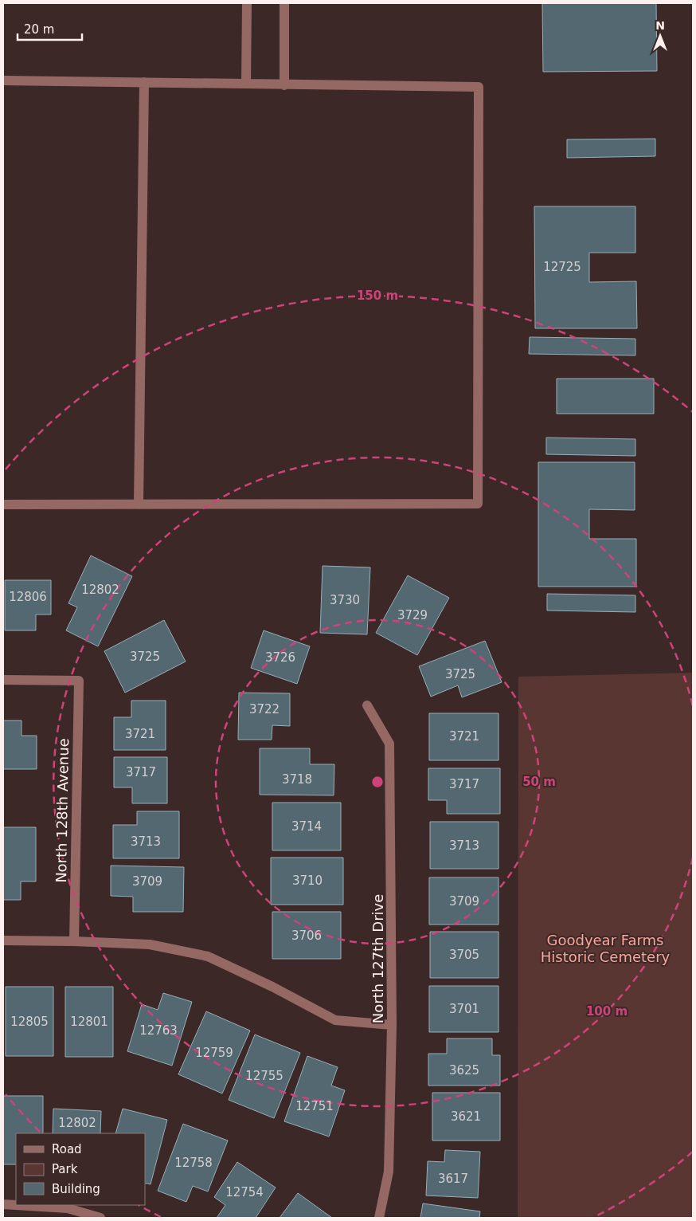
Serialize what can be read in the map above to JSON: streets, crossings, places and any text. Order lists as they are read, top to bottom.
{
  "streets": {
    "street": ["North 128th Avenue", "North 127th Drive"]
  },
  "parks": ["Goodyear Farms Historic Cemetery"],
  "house_numbers": [
    "12725",
    "12802",
    "12806",
    "3730",
    "3729",
    "3725",
    "3726",
    "3725",
    "3722",
    "3721",
    "3721",
    "3717",
    "3718",
    "3717",
    "3714",
    "3713",
    "3713",
    "3710",
    "3709",
    "3709",
    "3706",
    "3705",
    "3701",
    "12805",
    "12801",
    "12763",
    "12759",
    "3625",
    "12755",
    "12751",
    "3621",
    "12802",
    "12758",
    "3617",
    "12754"
  ],
  "legend": ["Road", "Park", "Building"],
  "scale_bar": "20 m",
  "north": "top",
  "rings": ["150 m", "50 m", "100 m"]
}
